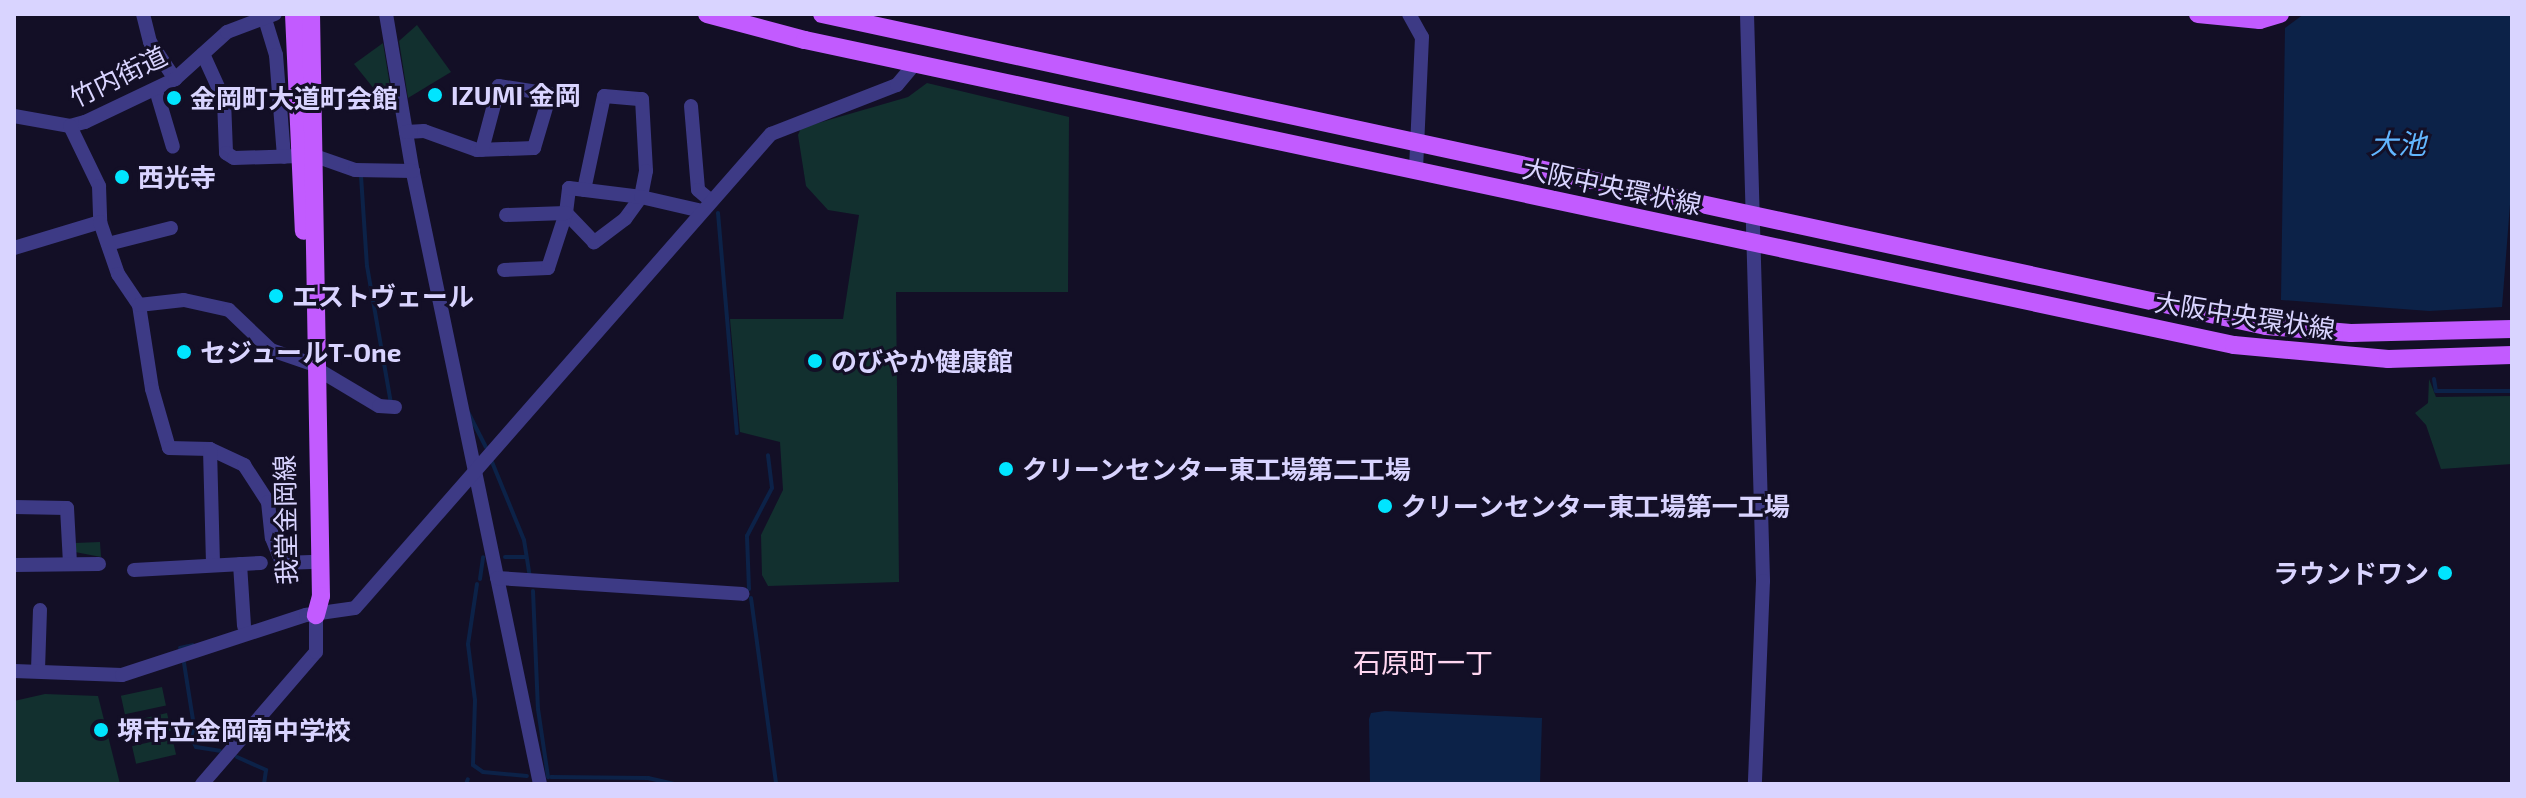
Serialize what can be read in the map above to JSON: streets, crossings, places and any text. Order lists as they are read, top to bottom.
{
  "streets": {
    "main road": ["大阪中央環状線", "我堂金岡線"],
    "street": ["竹内街道"]
  },
  "districts": ["石原町一丁"],
  "water": ["大池"],
  "places": [
    "IZUMI 金岡",
    "金岡町大道町会館",
    "西光寺",
    "エストヴェール",
    "セジュールT-One",
    "のびやか健康館",
    "クリーンセンター東工場第二工場",
    "クリーンセンター東工場第一工場",
    "ラウンドワン",
    "堺市立金岡南中学校"
  ]
}
